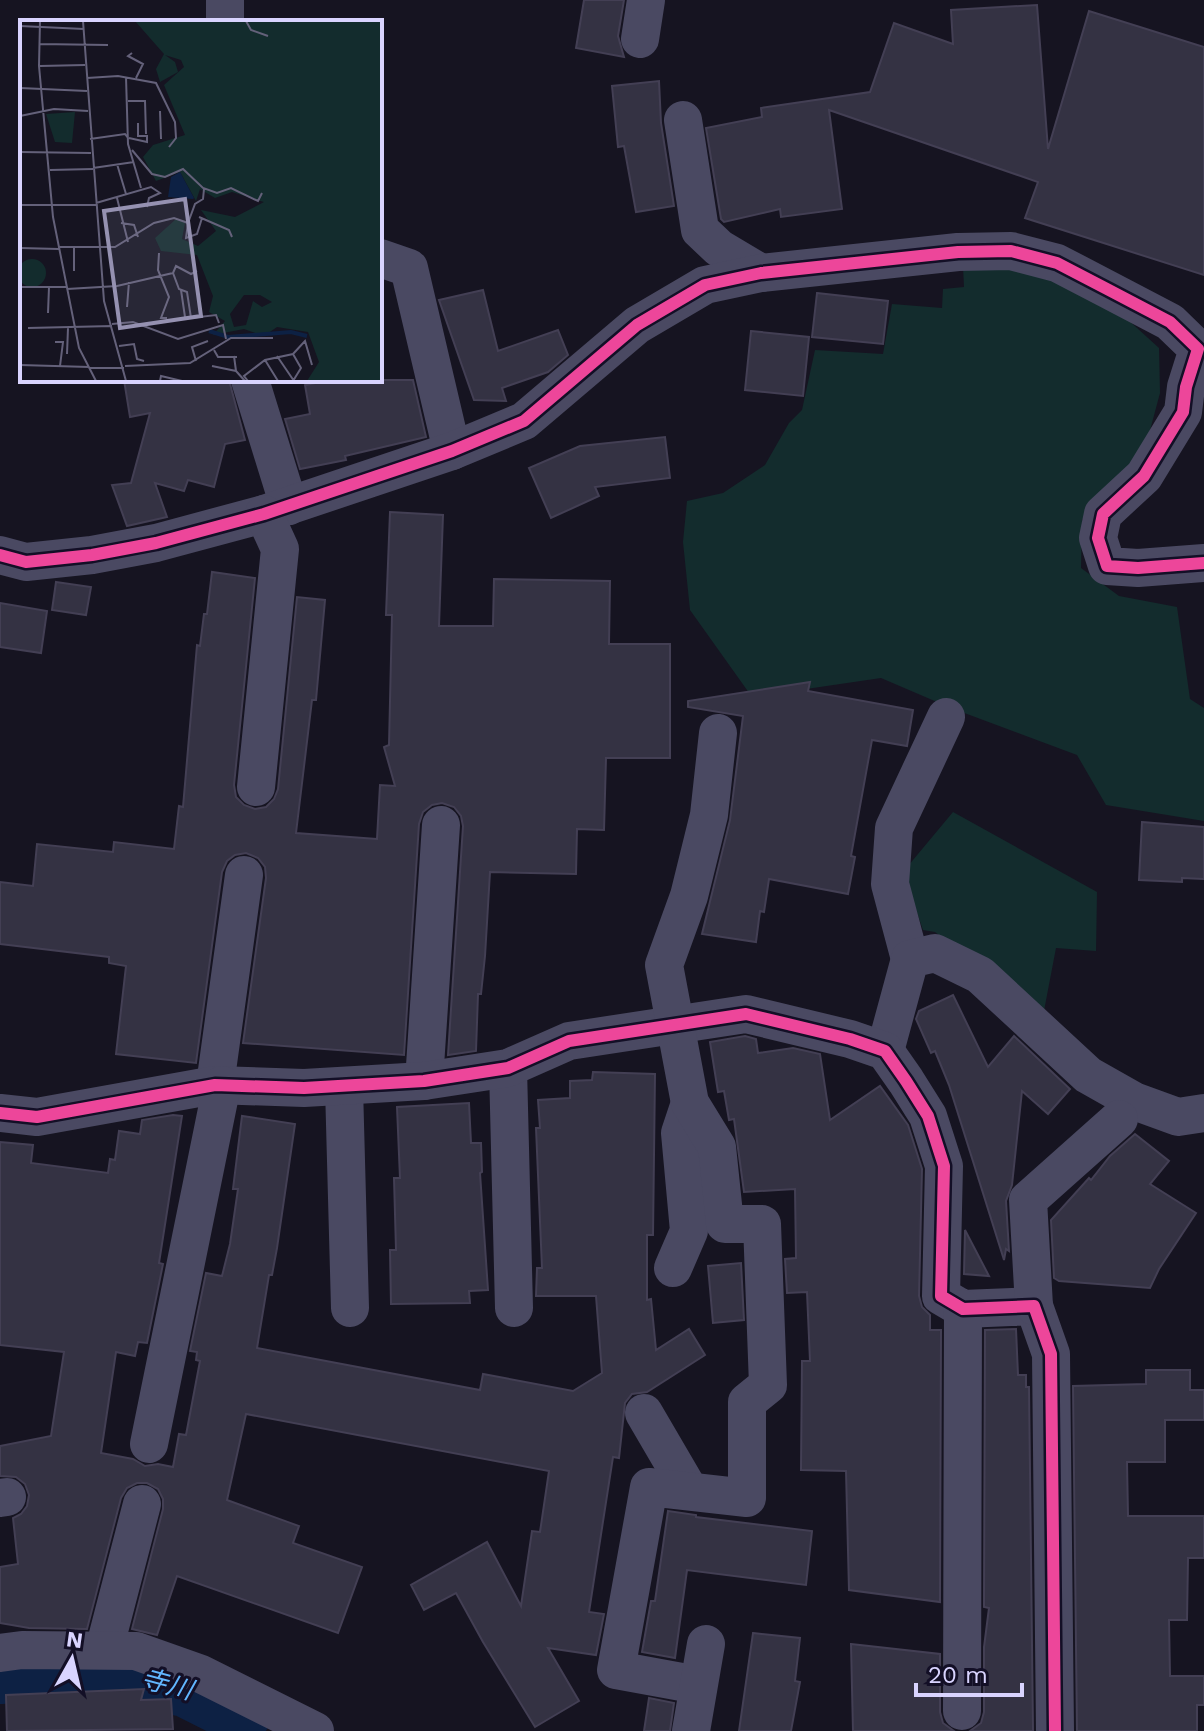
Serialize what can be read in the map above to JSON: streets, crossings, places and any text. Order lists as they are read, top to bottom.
{
  "water": ["寺川"],
  "scale_bar": "20 m",
  "north": "top"
}
